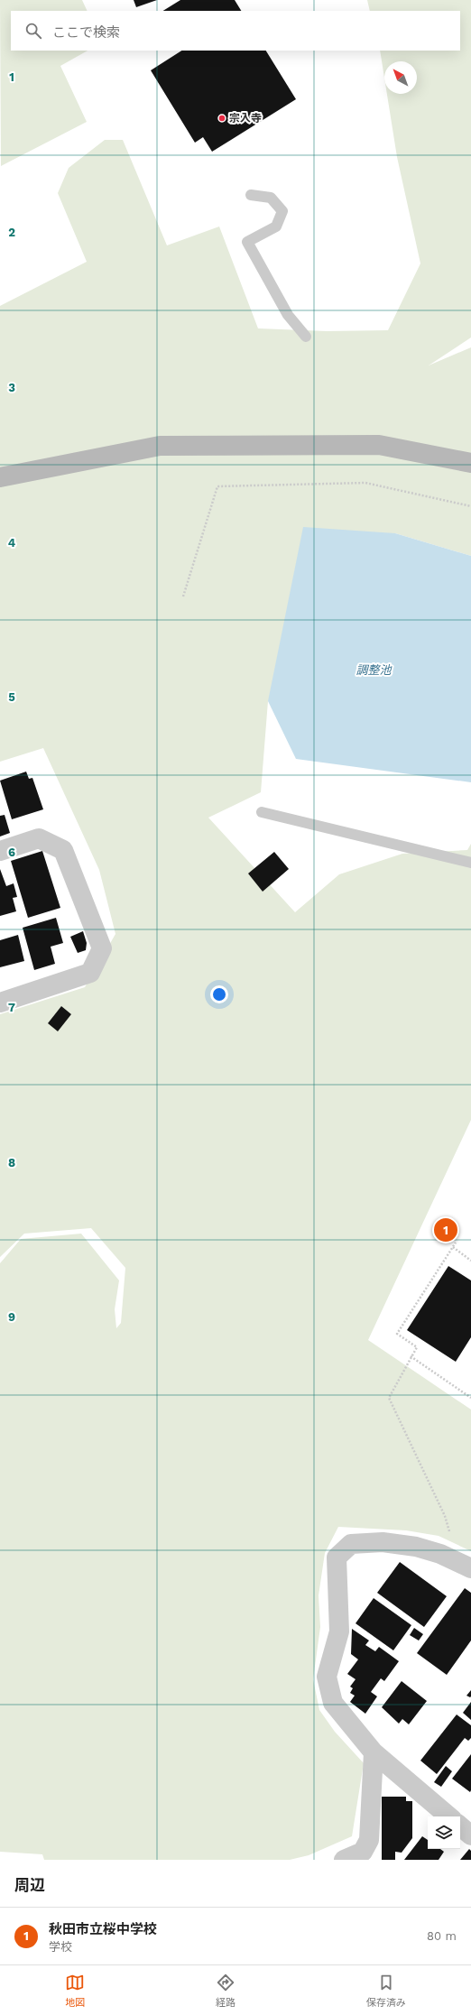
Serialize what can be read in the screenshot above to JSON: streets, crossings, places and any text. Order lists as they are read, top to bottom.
{
  "water": ["調整池"],
  "places": ["宗入寺"],
  "north": "top left",
  "page": {
    "search": "ここで検索",
    "pins": "1",
    "heading": "周辺",
    "list": [
      {
        "mark": "1",
        "name": "秋田市立桜中学校",
        "note": "学校",
        "value": "80 m"
      }
    ],
    "nav": ["地図", "経路", "保存済み"]
  },
  "grid": {
    "rows": [
      "1",
      "2",
      "3",
      "4",
      "5",
      "6",
      "7",
      "8",
      "9"
    ]
  }
}
